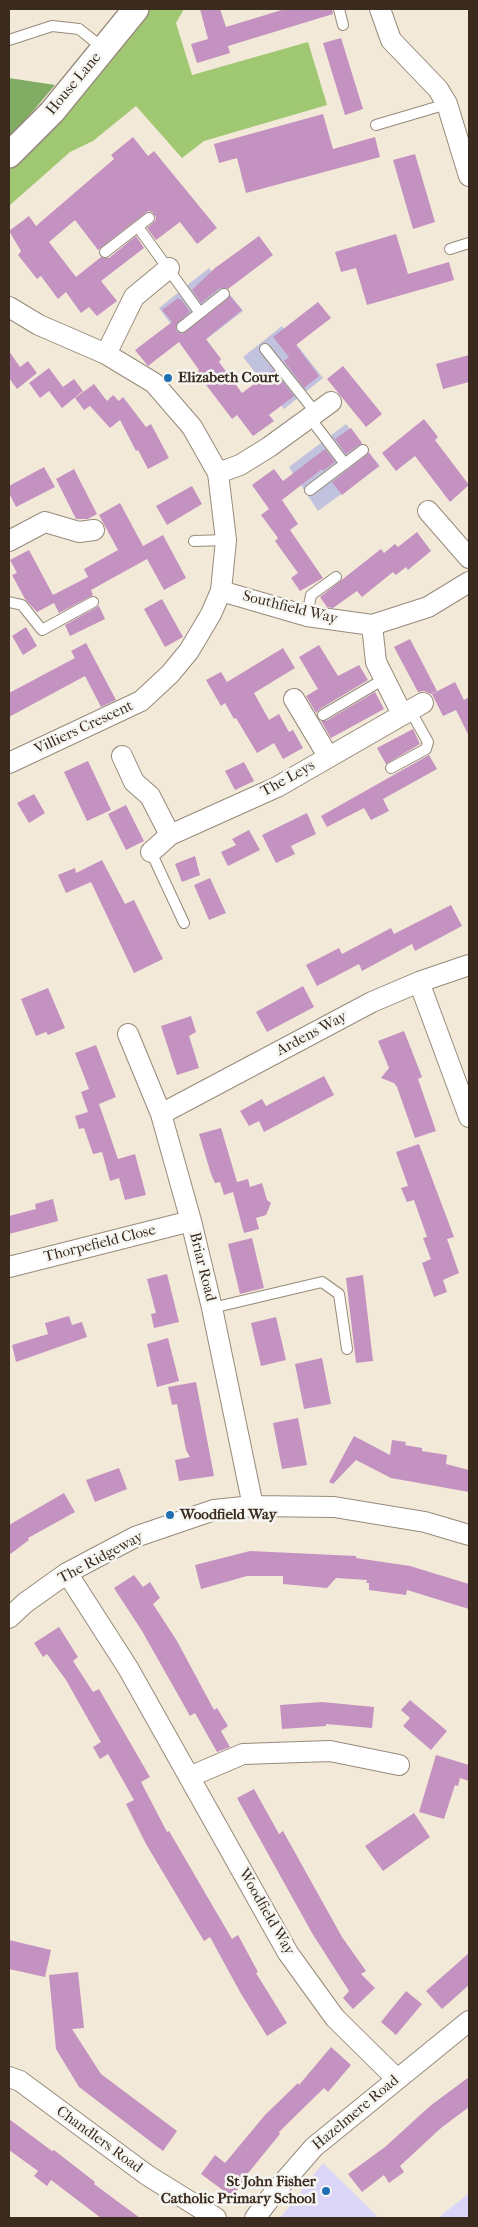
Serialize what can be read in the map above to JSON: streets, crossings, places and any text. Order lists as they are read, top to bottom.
{
  "streets": {
    "street": [
      "House Lane",
      "Southfield Way",
      "Villiers Crescent",
      "The Leys",
      "Ardens Way",
      "Thorpefield Close",
      "Briar Road",
      "The Ridgeway",
      "Woodfield Way",
      "Hazelmere Road",
      "Chandlers Road"
    ]
  },
  "crossings": [
    ["Southfield Way", "Villiers Crescent"],
    ["Ardens Way", "Briar Road"],
    ["Thorpefield Close", "Briar Road"],
    ["Briar Road", "The Ridgeway"],
    ["The Ridgeway", "Woodfield Way"],
    ["Woodfield Way", "Hazelmere Road"]
  ],
  "places": ["Elizabeth Court", "Woodfield Way", "St John Fisher Catholic Primary School"]
}
